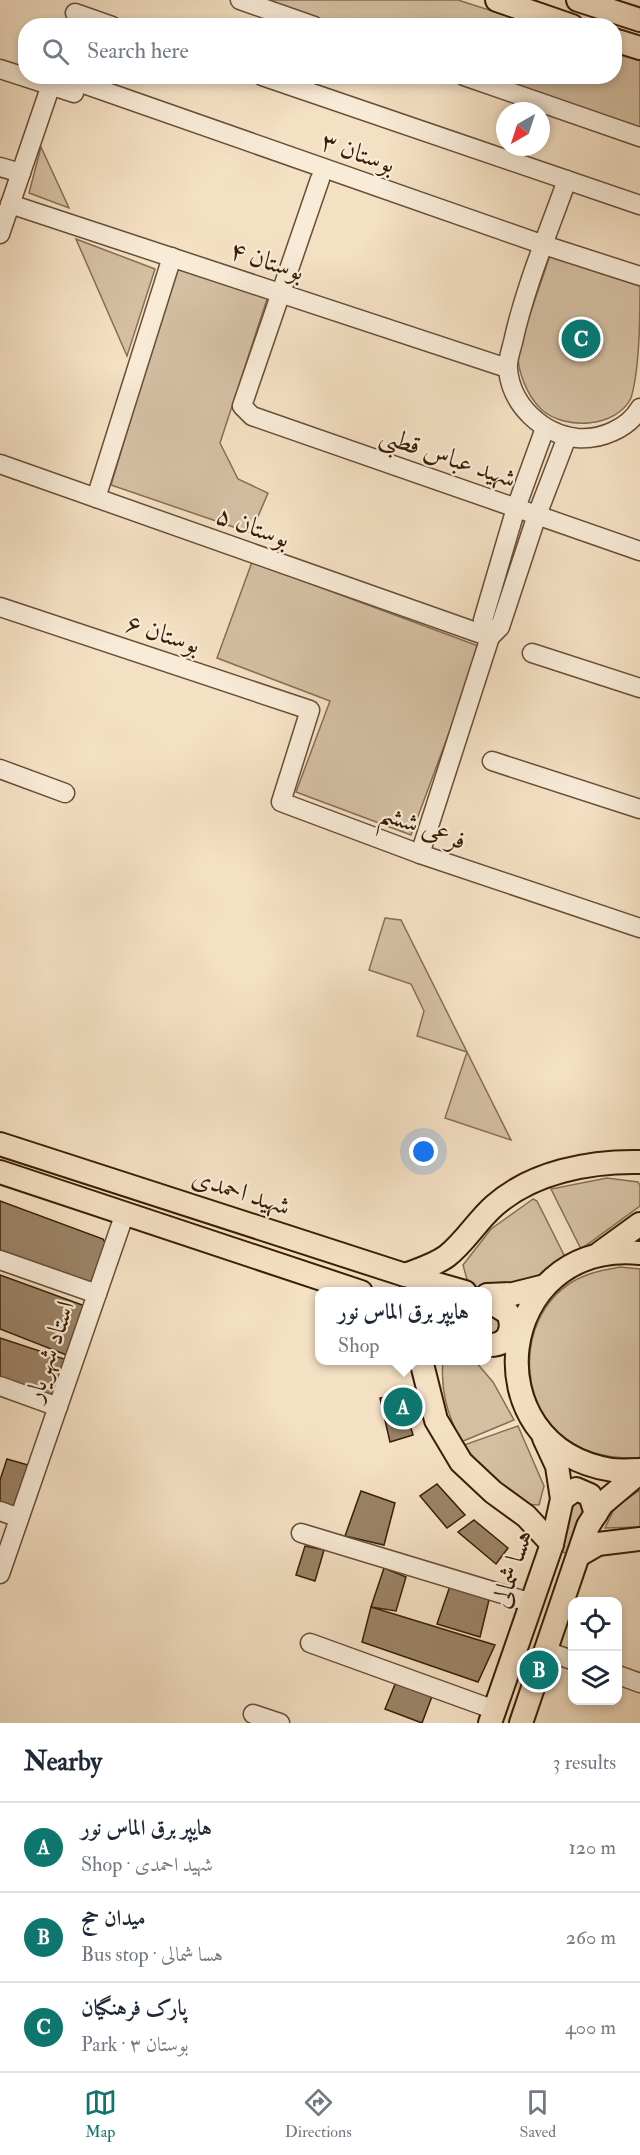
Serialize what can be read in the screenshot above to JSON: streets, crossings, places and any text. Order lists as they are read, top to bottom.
{
  "streets": {
    "main road": ["شهید احمدی", "هسا شمالی"],
    "street": [
      "بوستان ۳",
      "بوستان ۴",
      "شهید عباس قطبی",
      "بوستان ۵",
      "بوستان ۶",
      "فرعی ششم",
      "استاد شهریار"
    ]
  },
  "crossings": [
    ["بوستان ۴", "شهید عباس قطبی"],
    ["بوستان ۶", "فرعی ششم"]
  ],
  "north": "bottom left",
  "page": {
    "search": "Search here",
    "pins": ["C", "A", "B"],
    "popup": ["هایپر برق الماس نور", "Shop"],
    "heading": ["Nearby", "3 results"],
    "list": [
      {
        "mark": "A",
        "name": "هایپر برق الماس نور",
        "note": "Shop · شهید احمدی",
        "value": "120 m"
      },
      {
        "mark": "B",
        "name": "میدان حج",
        "note": "Bus stop · هسا شمالی",
        "value": "260 m"
      },
      {
        "mark": "C",
        "name": "پارک فرهنگیان",
        "note": "Park · بوستان ۳",
        "value": "400 m"
      }
    ],
    "nav": ["Map", "Directions", "Saved"]
  }
}
